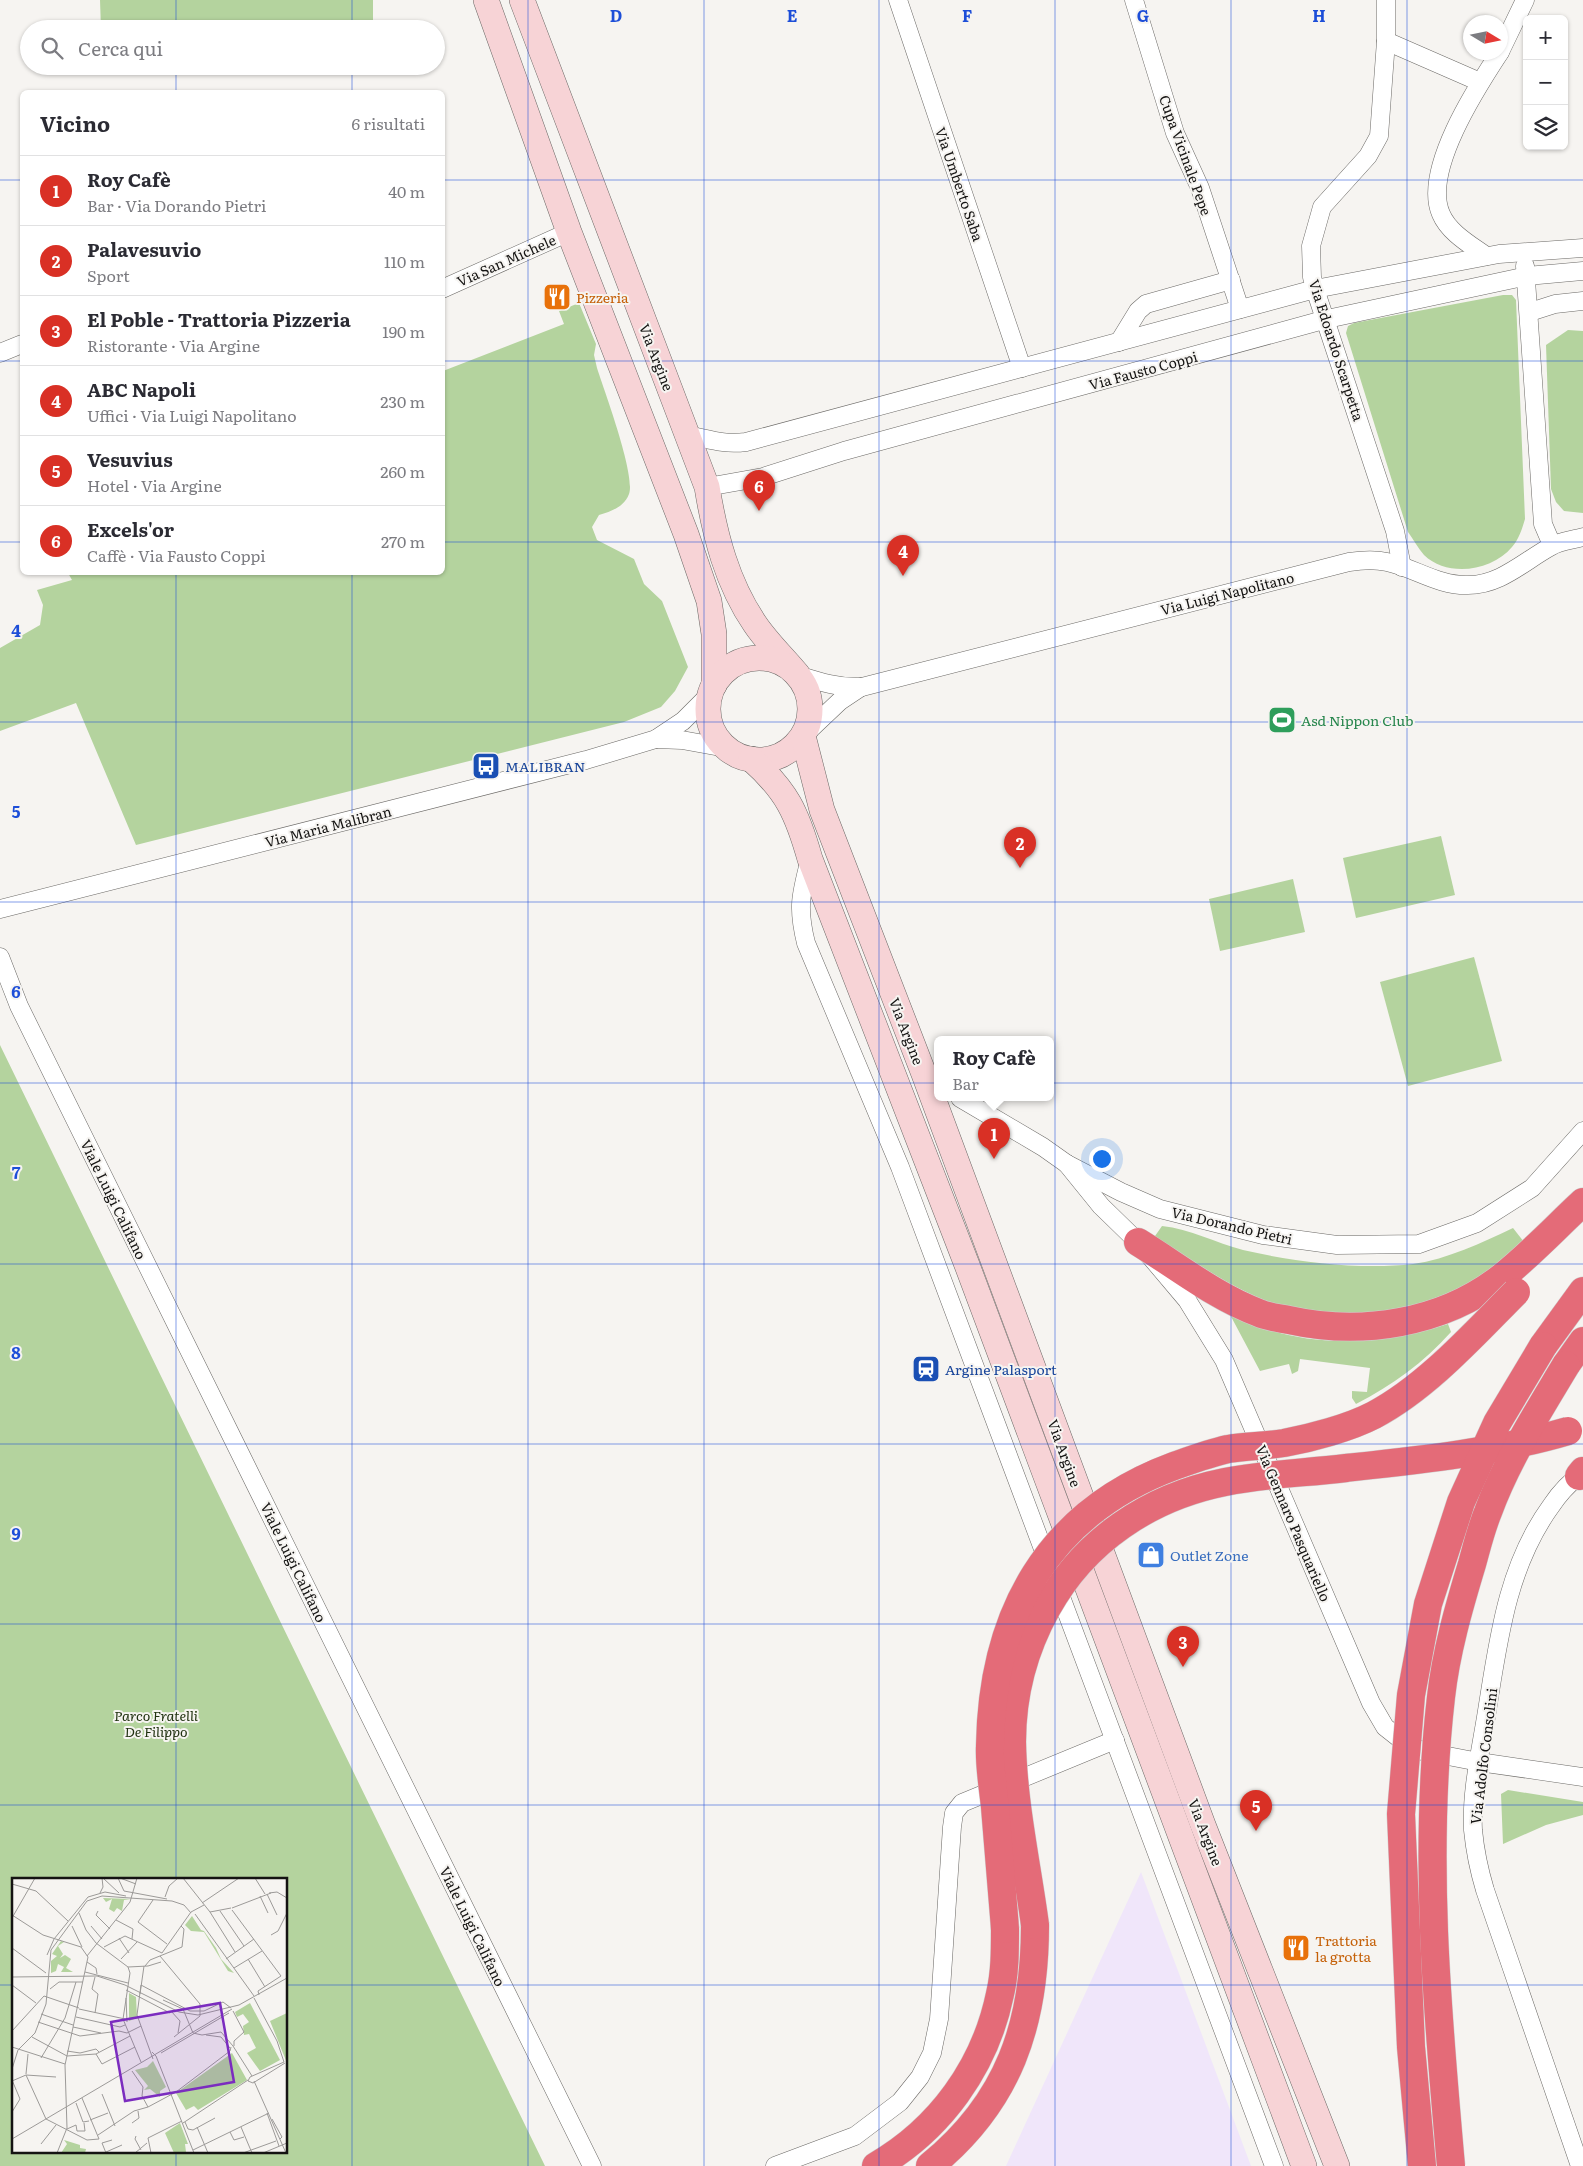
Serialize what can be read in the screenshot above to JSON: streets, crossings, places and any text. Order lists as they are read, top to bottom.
{
  "streets": {
    "street": [
      "Cupa Vicinale Pepe",
      "Via Umberto Saba",
      "Via San Michele",
      "Via Edoardo Scarpetta",
      "Via Argine",
      "Via Fausto Coppi",
      "Via Luigi Napolitano",
      "Via Maria Malibran",
      "Viale Luigi Califano",
      "Via Dorando Pietri",
      "Via Gennaro Pasquariello",
      "Via Adolfo Consolini"
    ]
  },
  "crossings": [
    ["Via Edoardo Scarpetta", "Via Fausto Coppi"],
    ["Via Edoardo Scarpetta", "Via Luigi Napolitano"],
    ["Via Argine", "Via Fausto Coppi"],
    ["Via Argine", "Via Luigi Napolitano"],
    ["Via Argine", "Via Maria Malibran"],
    ["Via Luigi Napolitano", "Via Maria Malibran"],
    ["Via Dorando Pietri", "Via Gennaro Pasquariello"],
    ["Via Gennaro Pasquariello", "Via Adolfo Consolini"]
  ],
  "parks": ["Parco Fratelli De Filippo"],
  "places": {
    "restaurant": ["Pizzeria", "Trattoria la grotta"],
    "sports": ["Asd Nippon Club"],
    "bus stop": ["MALIBRAN"],
    "station": ["Argine Palasport"],
    "shop": ["Outlet Zone"]
  },
  "north": "right",
  "page": {
    "map_buttons": ["+", "−"],
    "search": "Cerca qui",
    "heading": ["Vicino", "6 risultati"],
    "list": [
      {
        "mark": "1",
        "name": "Roy Cafè",
        "note": "Bar · Via Dorando Pietri",
        "value": "40 m"
      },
      {
        "mark": "2",
        "name": "Palavesuvio",
        "note": "Sport",
        "value": "110 m"
      },
      {
        "mark": "3",
        "name": "El Poble - Trattoria Pizzeria",
        "note": "Ristorante · Via Argine",
        "value": "190 m"
      },
      {
        "mark": "4",
        "name": "ABC Napoli",
        "note": "Uffici · Via Luigi Napolitano",
        "value": "230 m"
      },
      {
        "mark": "5",
        "name": "Vesuvius",
        "note": "Hotel · Via Argine",
        "value": "260 m"
      },
      {
        "mark": "6",
        "name": "Excels'or",
        "note": "Caffè · Via Fausto Coppi",
        "value": "270 m"
      }
    ],
    "pins": [
      "6",
      "4",
      "2",
      "1",
      "3",
      "5"
    ],
    "popup": ["Roy Cafè", "Bar"]
  },
  "grid": {
    "columns": [
      "D",
      "E",
      "F",
      "G",
      "H"
    ],
    "rows": [
      "4",
      "5",
      "6",
      "7",
      "8",
      "9"
    ]
  }
}
